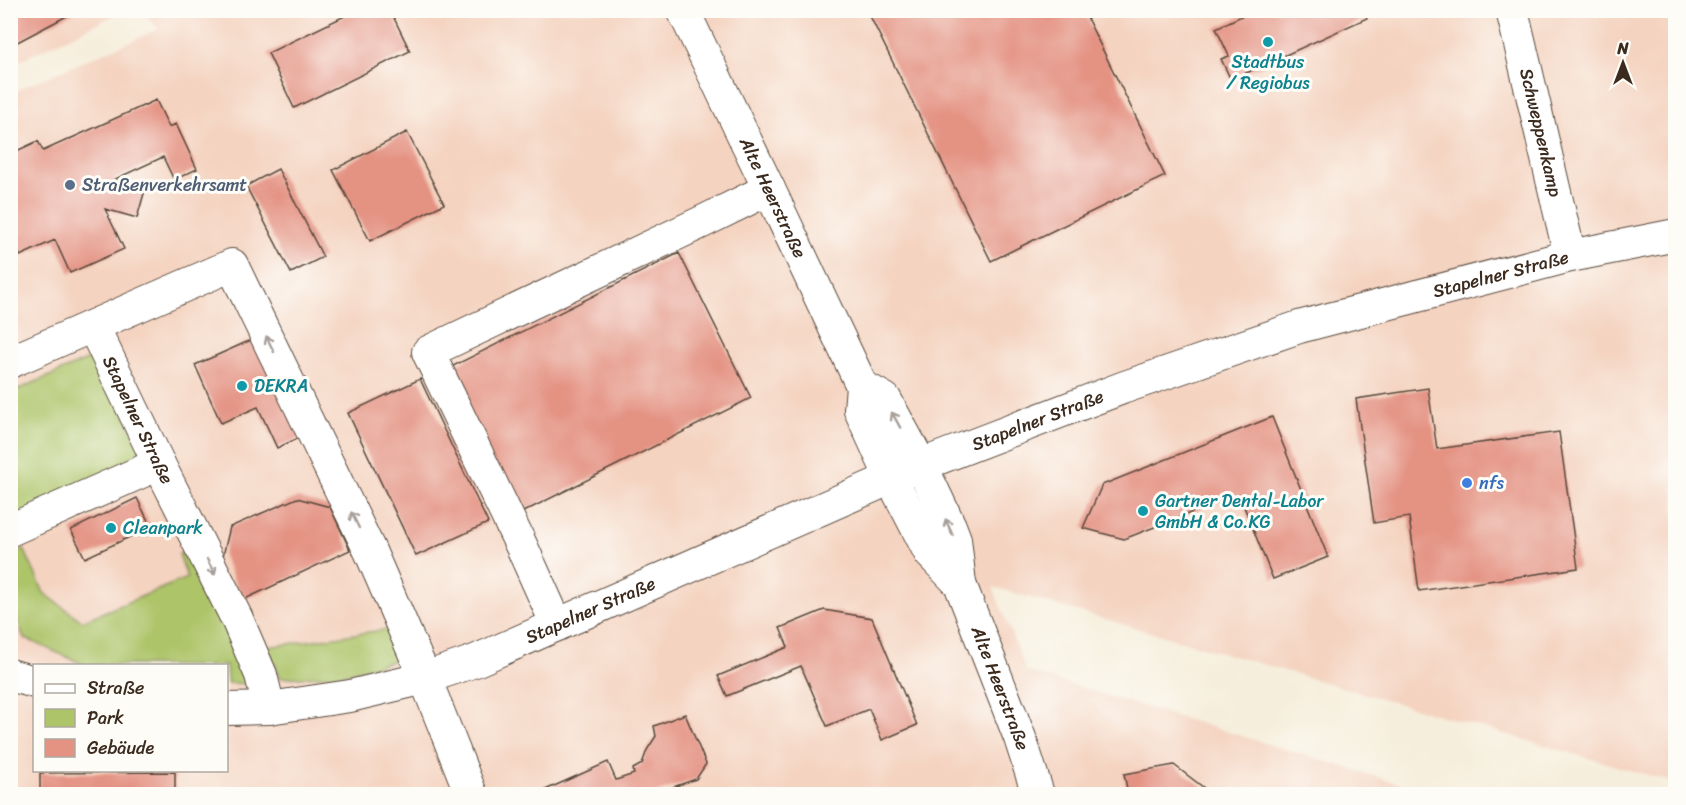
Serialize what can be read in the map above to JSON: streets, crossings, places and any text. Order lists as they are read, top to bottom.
{
  "streets": {
    "street": ["Schweppenkamp", "Alte Heerstraße", "Stapelner Straße"]
  },
  "crossings": [
    ["Schweppenkamp", "Stapelner Straße"],
    ["Alte Heerstraße", "Stapelner Straße"]
  ],
  "places": [
    "Stadtbus / Regiobus",
    "Straßenverkehrsamt",
    "DEKRA",
    "nfs",
    "Gartner Dental-Labor GmbH & Co.KG",
    "Cleanpark"
  ],
  "legend": ["Straße", "Park", "Gebäude"],
  "north": "top"
}
